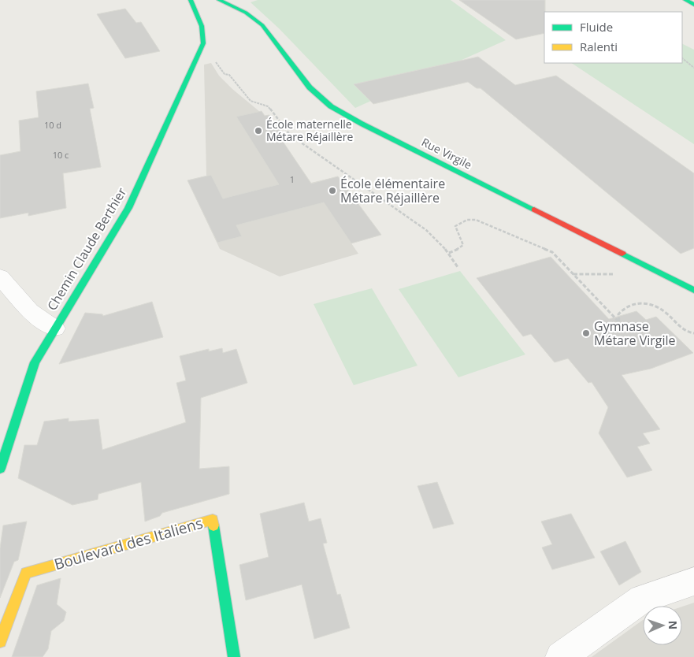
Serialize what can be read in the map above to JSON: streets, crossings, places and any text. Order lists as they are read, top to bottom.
{
  "streets": {
    "street": ["Rue Virgile", "Chemin Claude Berthier", "Boulevard des Italiens"]
  },
  "places": ["École maternelle Métare Réjaillère", "École élémentaire Métare Réjaillère", "Gymnase Métare Virgile"],
  "house_numbers": ["10 d", "10 c", "1"],
  "legend": ["Fluide", "Ralenti"],
  "north": "right"
}
